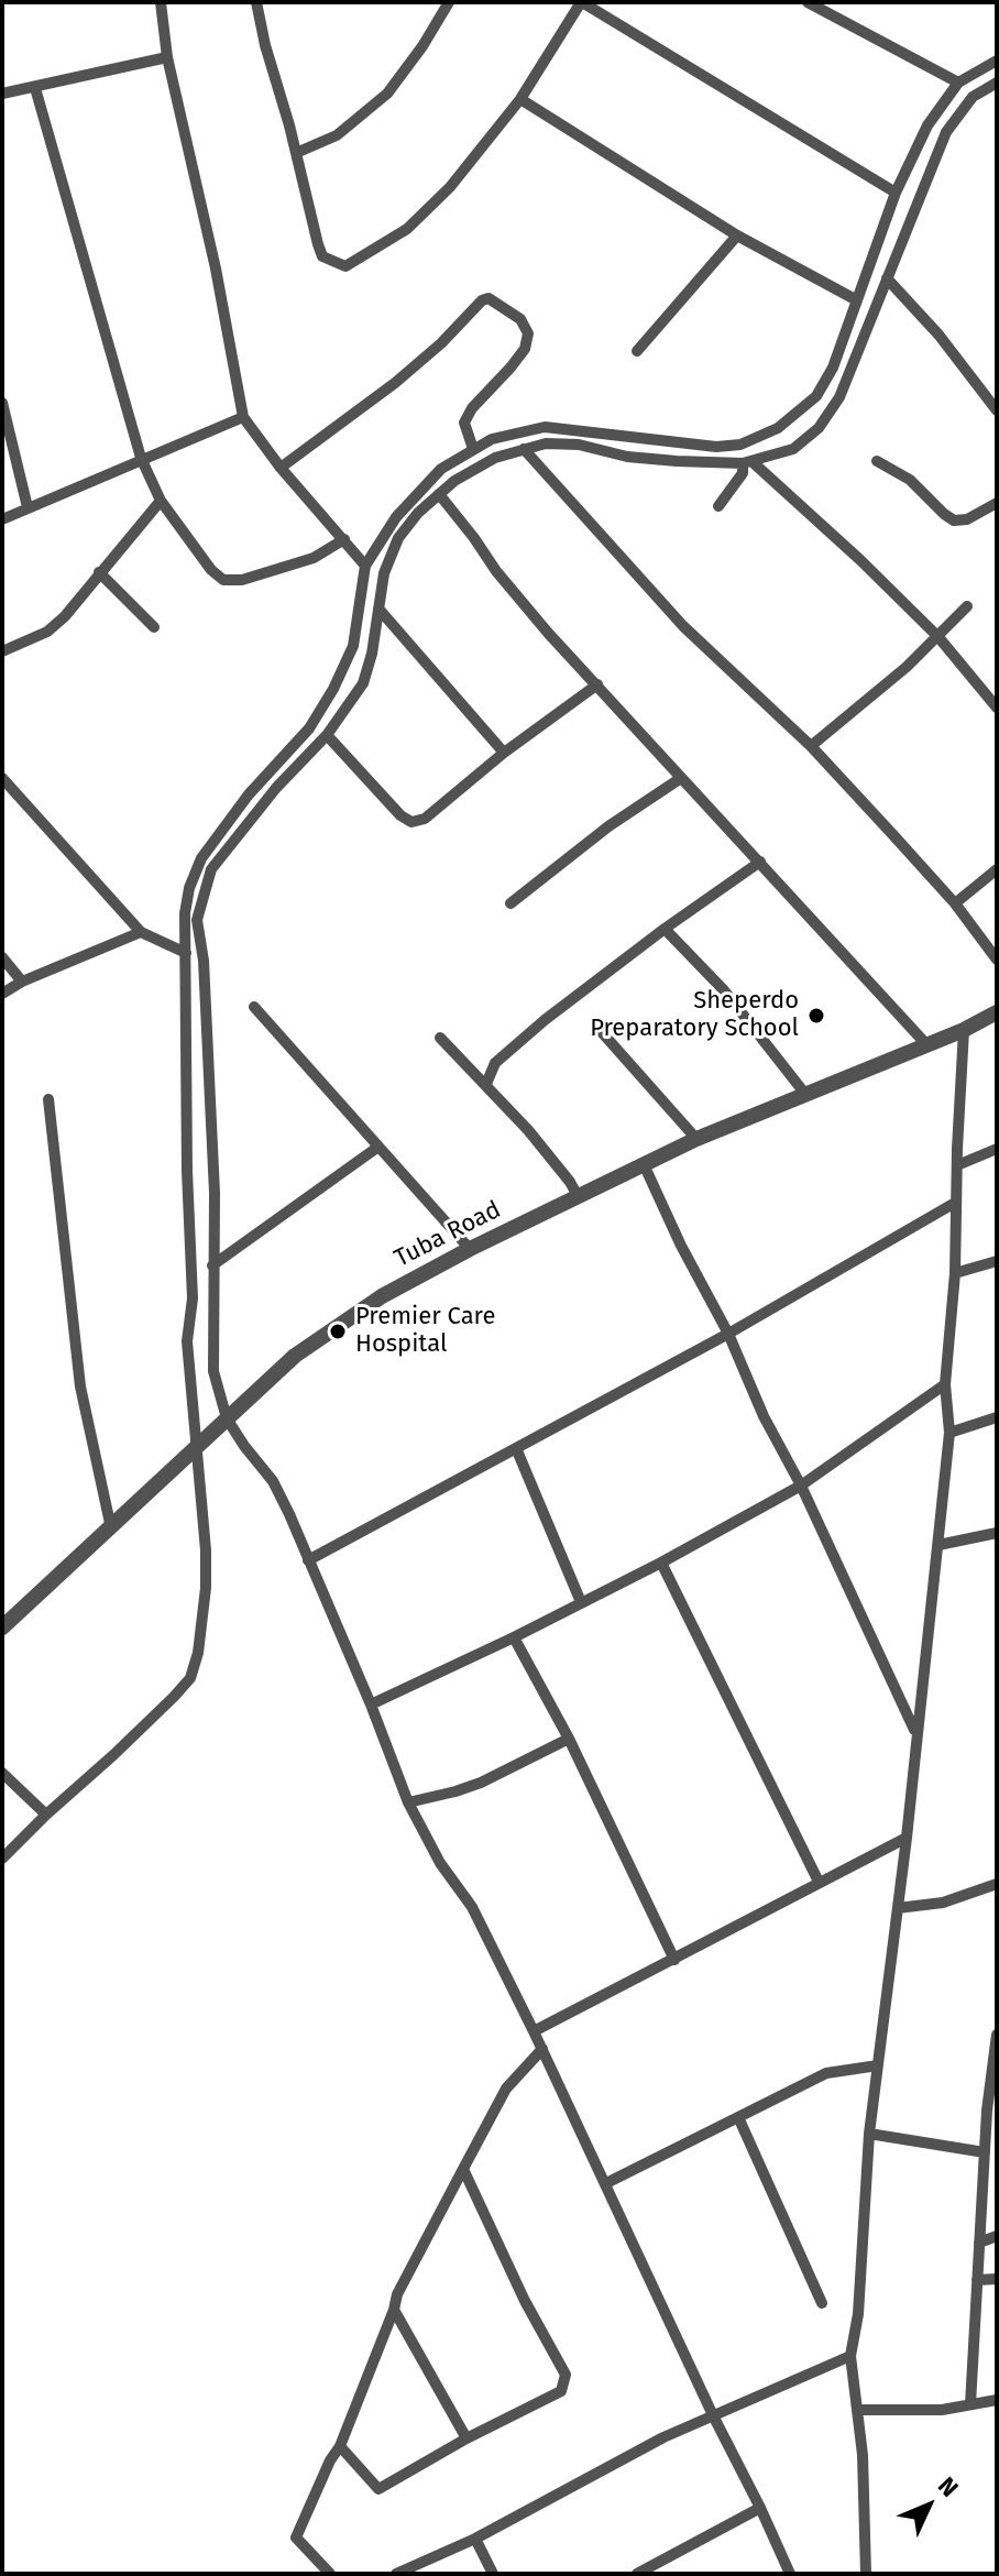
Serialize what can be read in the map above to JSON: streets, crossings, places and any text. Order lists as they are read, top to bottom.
{
  "streets": {
    "street": ["Tuba Road"]
  },
  "places": ["Sheperdo Preparatory School", "Premier Care Hospital"],
  "north": "top right"
}
